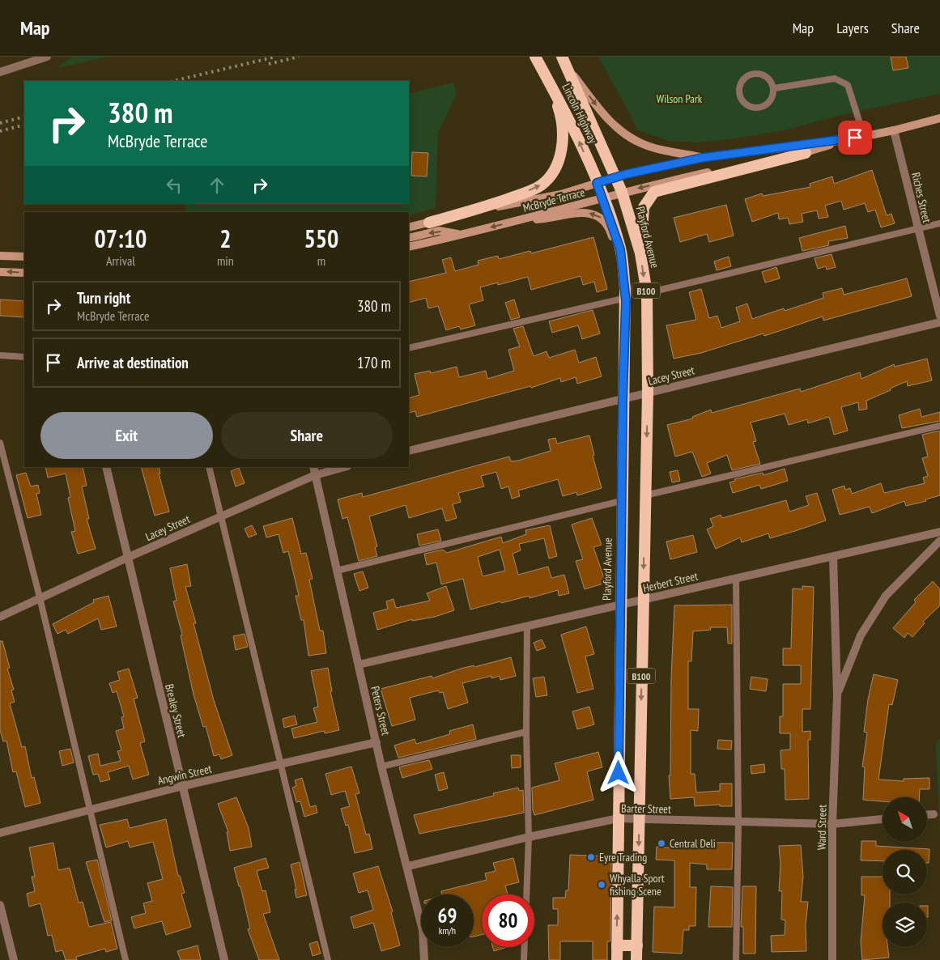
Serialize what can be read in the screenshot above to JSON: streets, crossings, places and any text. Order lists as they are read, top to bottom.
{
  "streets": {
    "highway": ["Lincoln Highway", "Playford Avenue", "B100"],
    "main road": ["McBryde Terrace"],
    "street": [
      "Riches Street",
      "Lacey Street",
      "Herbert Street",
      "Brealey Street",
      "Peters Street",
      "Angwin Street",
      "Barter Street",
      "Ward Street"
    ]
  },
  "crossings": [
    ["Lincoln Highway", "McBryde Terrace"],
    ["Lincoln Highway", "Playford Avenue"],
    ["Riches Street", "McBryde Terrace"],
    ["McBryde Terrace", "Playford Avenue"],
    ["Playford Avenue", "Lacey Street"],
    ["Playford Avenue", "Herbert Street"],
    ["Playford Avenue", "Barter Street"],
    ["Lacey Street", "Brealey Street"],
    ["Lacey Street", "Peters Street"],
    ["Herbert Street", "Peters Street"],
    ["Herbert Street", "Ward Street"],
    ["Brealey Street", "Angwin Street"],
    ["Peters Street", "Angwin Street"],
    ["Peters Street", "Barter Street"],
    ["Barter Street", "Ward Street"]
  ],
  "parks": ["Wilson Park"],
  "places": ["Central Deli", "Eyre Trading", "Whyalla Sport fishing Scene"],
  "north": "top left",
  "page": {
    "header": "Map",
    "nav": ["Map", "Layers", "Share"],
    "turn": ["380 m", "McBryde Terrace"],
    "eta": [
      "07:10",
      "Arrival",
      "2",
      "min",
      "550",
      "m"
    ],
    "list": [
      {
        "name": "Turn right",
        "note": "McBryde Terrace",
        "value": "380 m"
      },
      {
        "name": "Arrive at destination",
        "value": "170 m"
      }
    ],
    "buttons": ["Exit", "Share"],
    "speed": "69 km/h",
    "limit": "80"
  }
}
